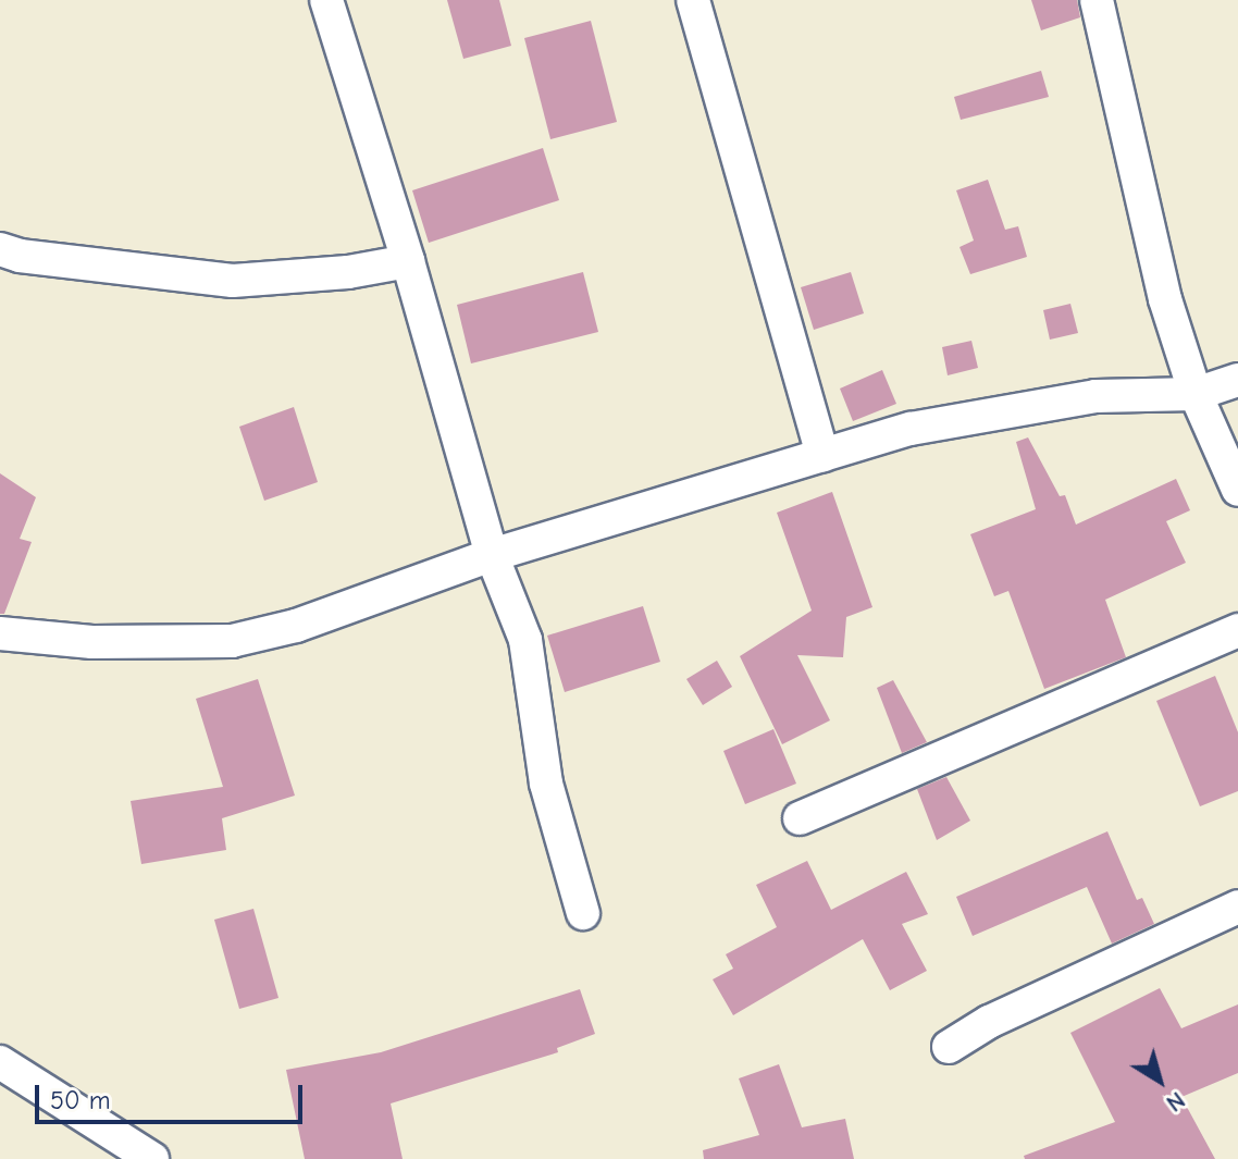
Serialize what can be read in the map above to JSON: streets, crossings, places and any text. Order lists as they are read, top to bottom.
{
  "scale_bar": "50 m",
  "north": "bottom right"
}
